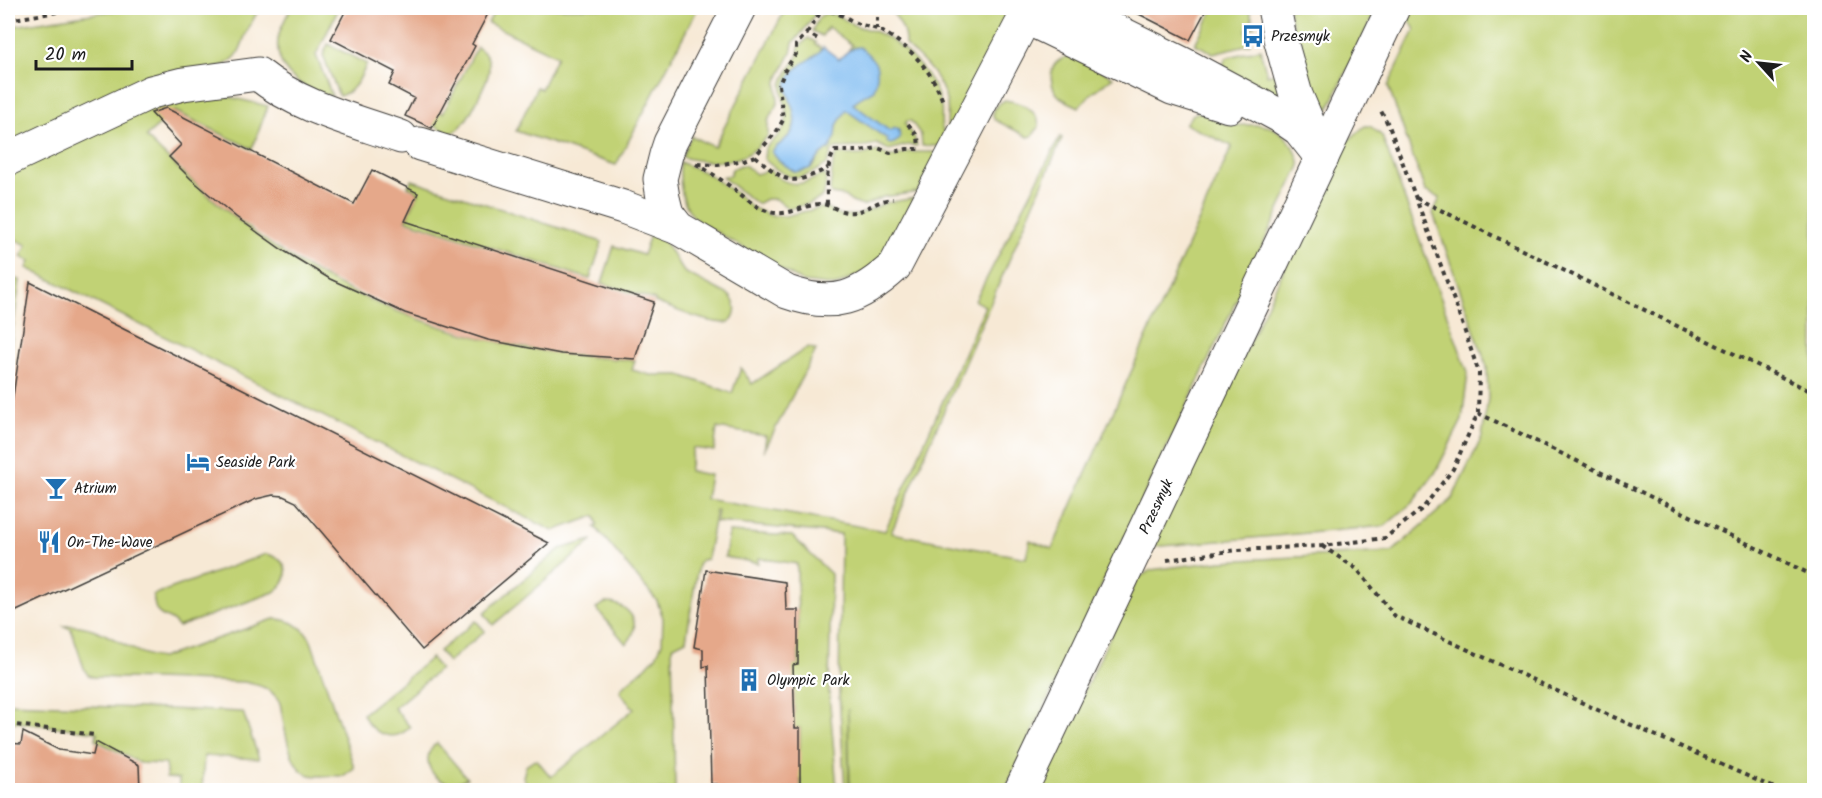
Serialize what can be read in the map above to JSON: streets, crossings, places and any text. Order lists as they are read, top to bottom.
{
  "streets": {
    "street": ["Przesmyk"]
  },
  "places": {
    "bus stop": ["Przesmyk"],
    "hotel": ["Seaside Park"],
    "bar": ["Atrium"],
    "restaurant": ["On-The-Wave"],
    "building": ["Olympic Park"]
  },
  "scale_bar": "20 m",
  "north": "top left"
}
